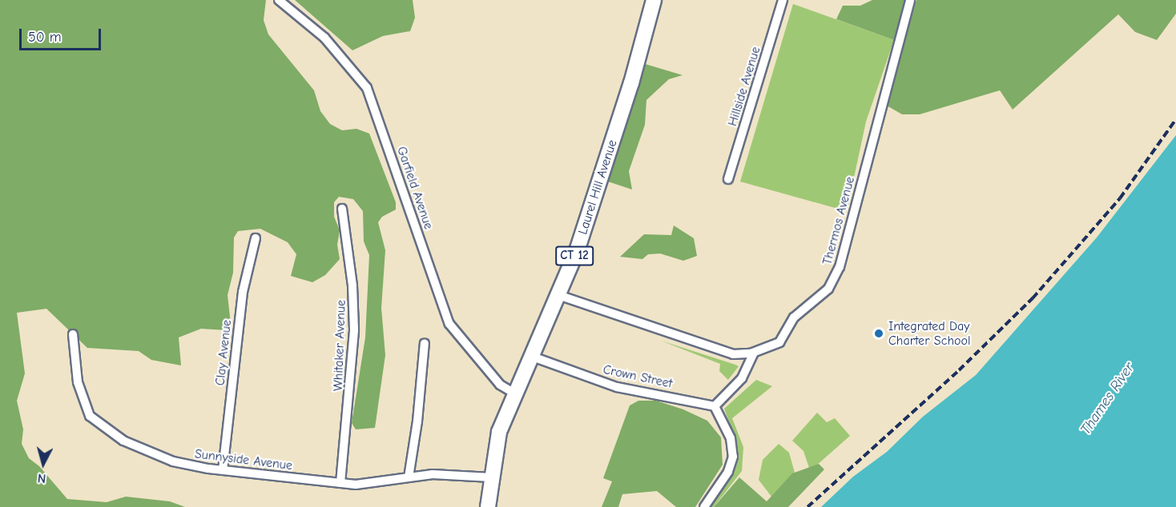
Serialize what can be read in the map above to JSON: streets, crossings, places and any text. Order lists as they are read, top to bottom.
{
  "streets": {
    "highway": ["Laurel Hill Avenue", "CT 12"],
    "street": [
      "Hillside Avenue",
      "Garfield Avenue",
      "Thermos Avenue",
      "Whitaker Avenue",
      "Clay Avenue",
      "Crown Street",
      "Sunnyside Avenue"
    ]
  },
  "crossings": [
    ["Laurel Hill Avenue", "Garfield Avenue"],
    ["Laurel Hill Avenue", "Thermos Avenue"],
    ["Laurel Hill Avenue", "Crown Street"],
    ["Laurel Hill Avenue", "Sunnyside Avenue"],
    ["Whitaker Avenue", "Sunnyside Avenue"],
    ["Clay Avenue", "Sunnyside Avenue"]
  ],
  "water": ["Thames River"],
  "places": ["Integrated Day Charter School"],
  "scale_bar": "50 m",
  "north": "bottom"
}
